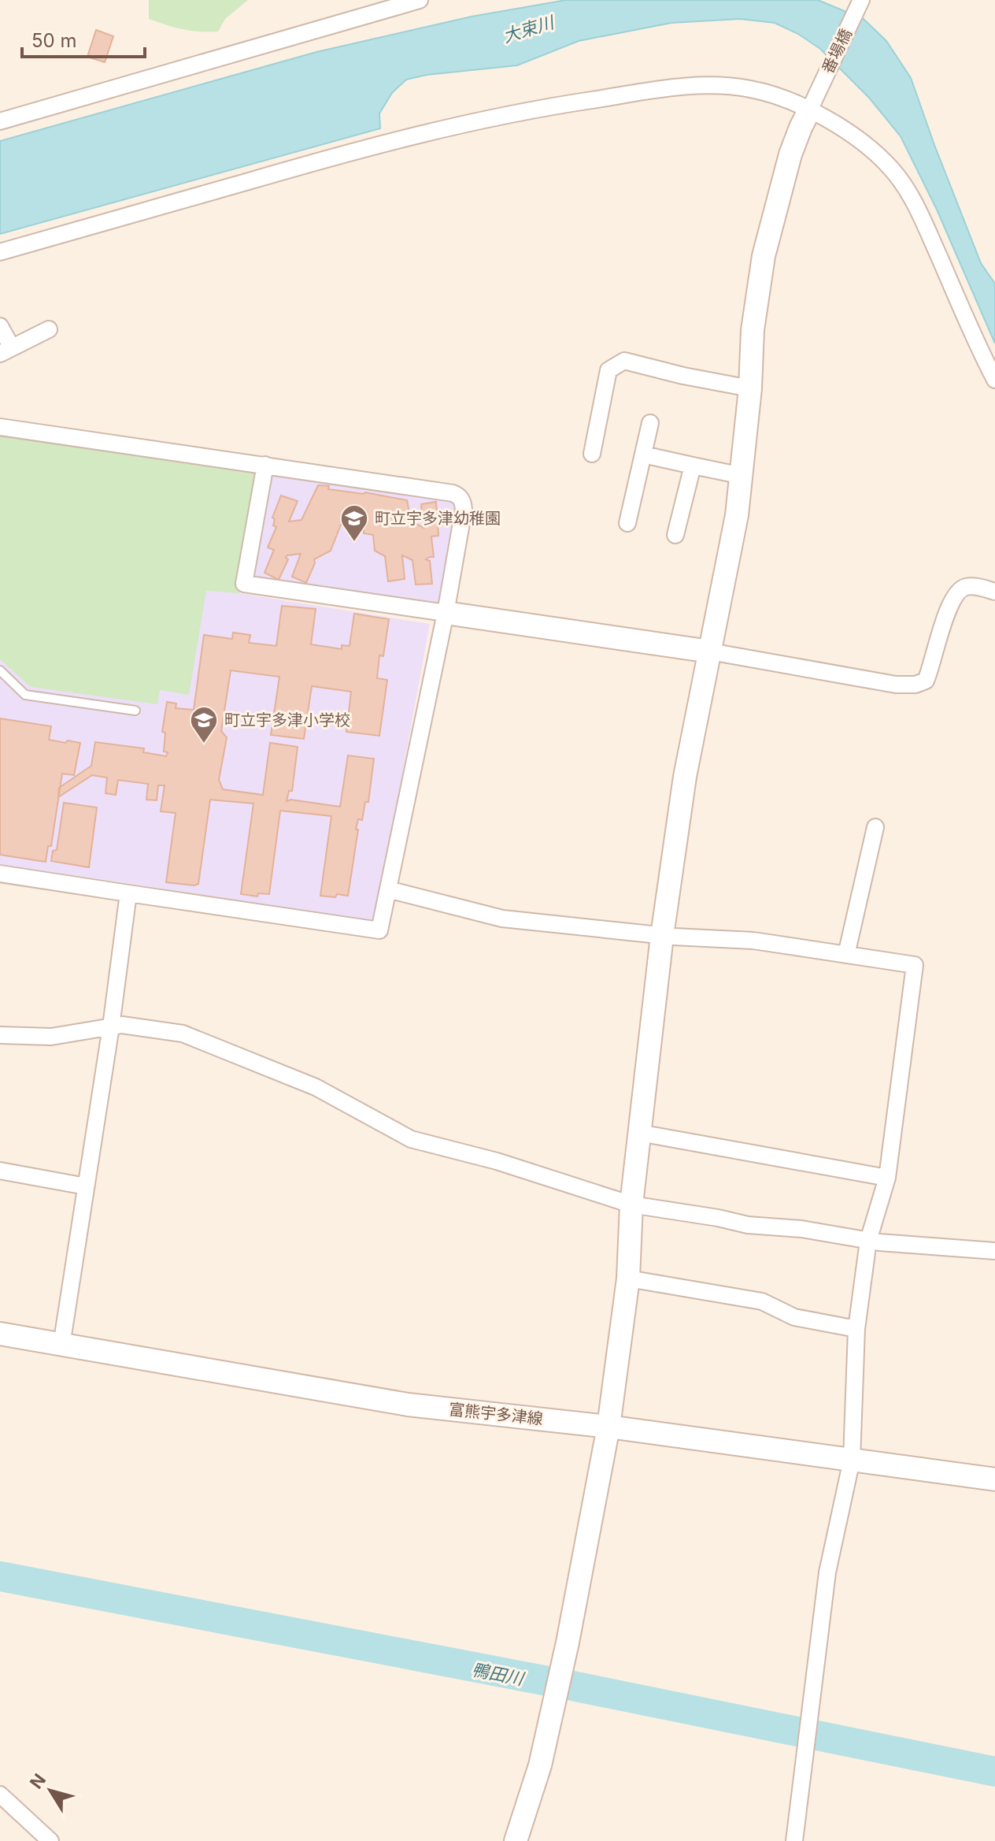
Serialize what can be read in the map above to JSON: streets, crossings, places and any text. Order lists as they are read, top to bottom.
{
  "streets": {
    "street": ["番場橋", "富熊宇多津線"]
  },
  "water": ["大束川", "鴨田川"],
  "places": {
    "school or university": ["町立宇多津幼稚園", "町立宇多津小学校"]
  },
  "scale_bar": "50 m",
  "north": "top left"
}
